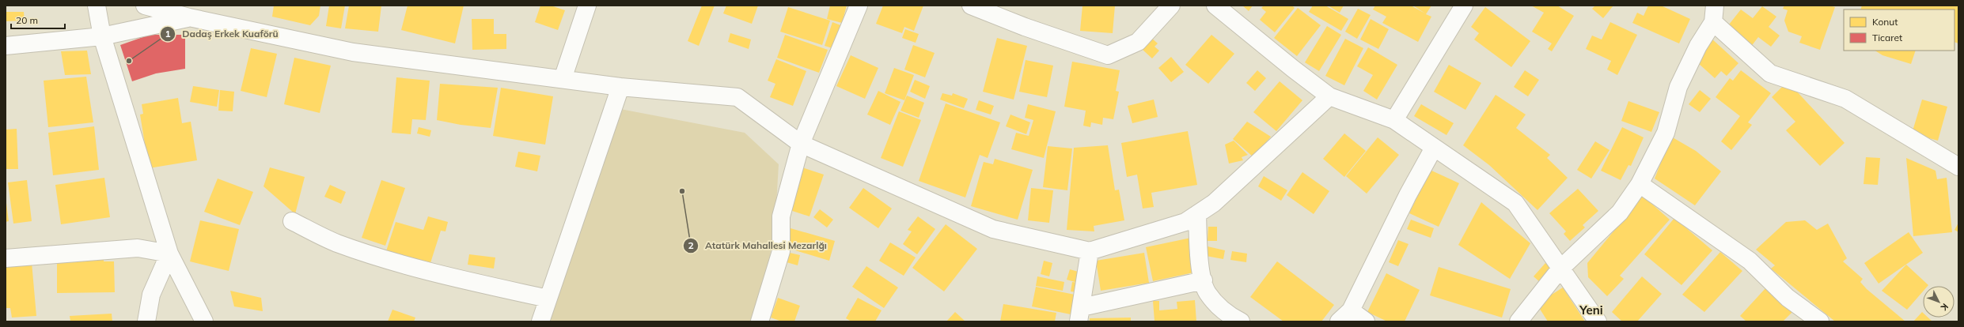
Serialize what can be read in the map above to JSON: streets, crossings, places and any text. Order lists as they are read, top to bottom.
{
  "districts": ["Yeni"],
  "places": ["Dadaş Erkek Kuaförü", "Atatürk Mahallesi Mezarlğı"],
  "legend": ["Konut", "Ticaret"],
  "scale_bar": "20 m",
  "north": "bottom right"
}
